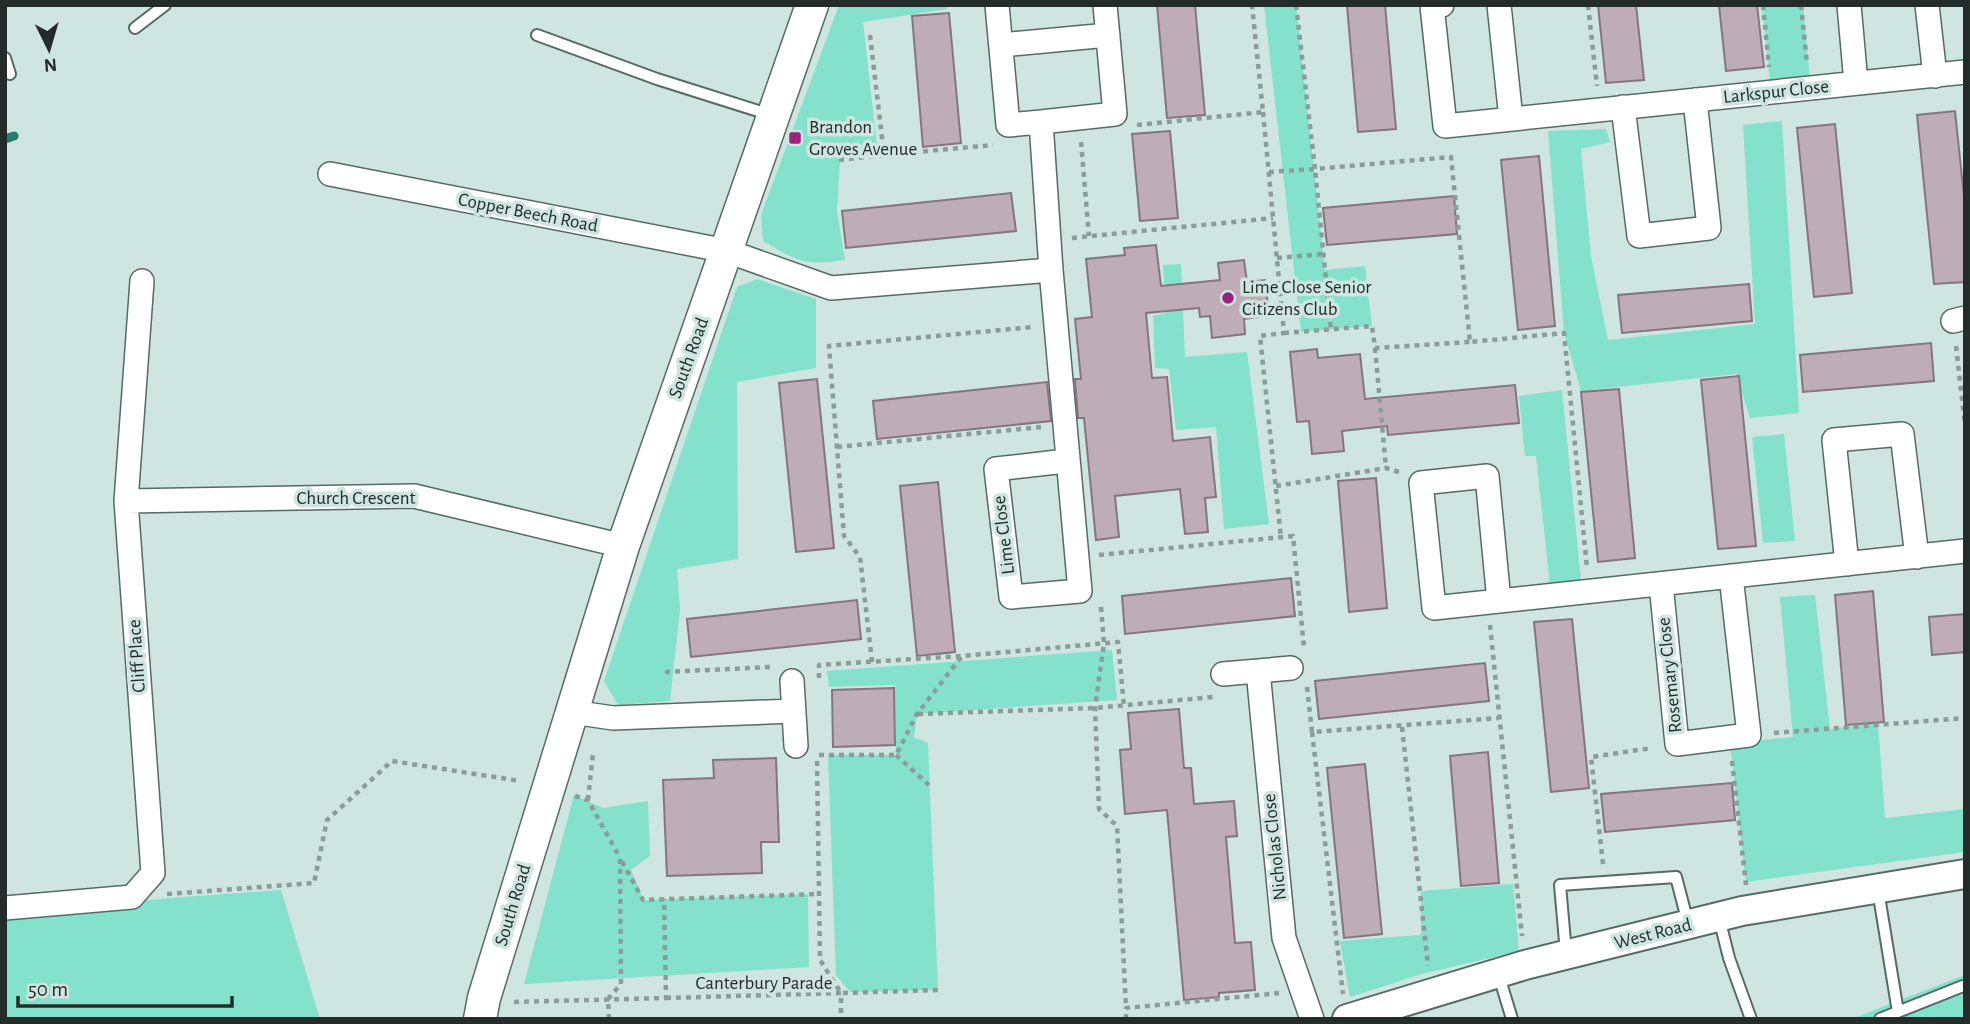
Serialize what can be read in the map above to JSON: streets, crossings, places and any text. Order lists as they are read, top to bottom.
{
  "streets": {
    "main road": ["South Road"],
    "street": [
      "Larkspur Close",
      "Copper Beech Road",
      "Church Crescent",
      "Lime Close",
      "Cliff Place",
      "Rosemary Close",
      "Nicholas Close",
      "West Road"
    ],
    "path": ["Canterbury Parade"]
  },
  "crossings": [
    ["Copper Beech Road", "South Road"],
    ["South Road", "Church Crescent"],
    ["Church Crescent", "Cliff Place"]
  ],
  "places": {
    "transit": ["Brandon Groves Avenue"],
    "other": ["Lime Close Senior Citizens Club"]
  },
  "scale_bar": "50 m",
  "north": "bottom"
}
